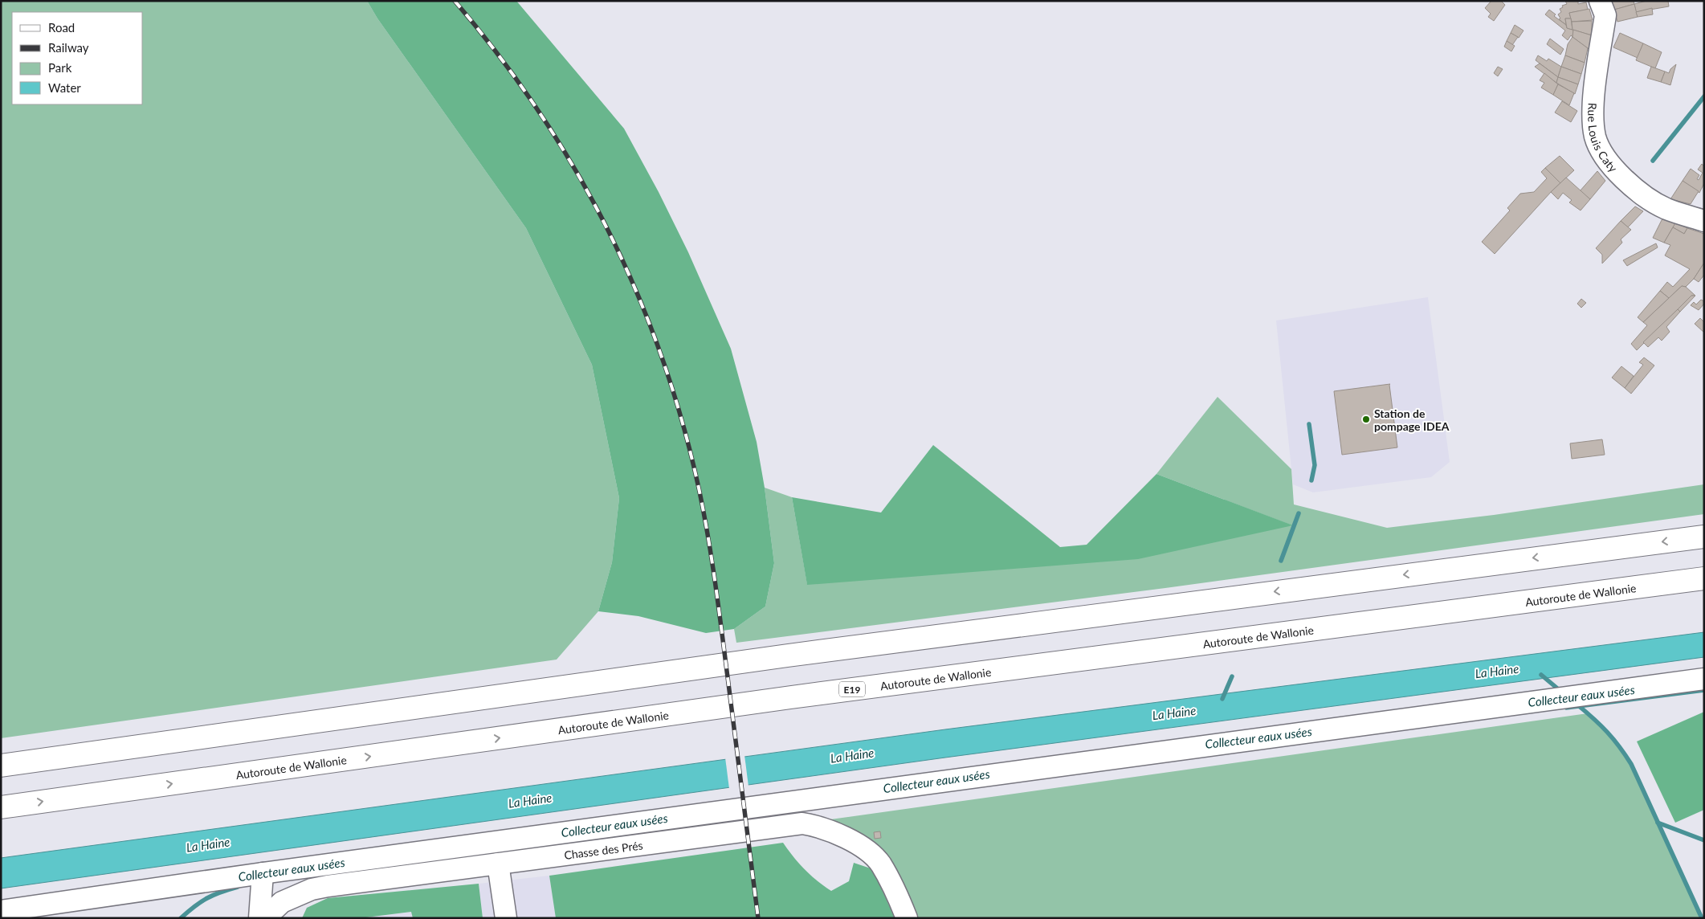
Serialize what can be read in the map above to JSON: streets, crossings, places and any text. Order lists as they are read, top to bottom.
{
  "streets": {
    "highway": ["Autoroute de Wallonie", "E19"],
    "street": ["Rue Louis Caty", "Chasse des Prés"]
  },
  "water": ["La Haine", "Collecteur eaux usées"],
  "places": ["Station de pompage IDEA"],
  "legend": [
    "Road",
    "Railway",
    "Park",
    "Water"
  ]
}
